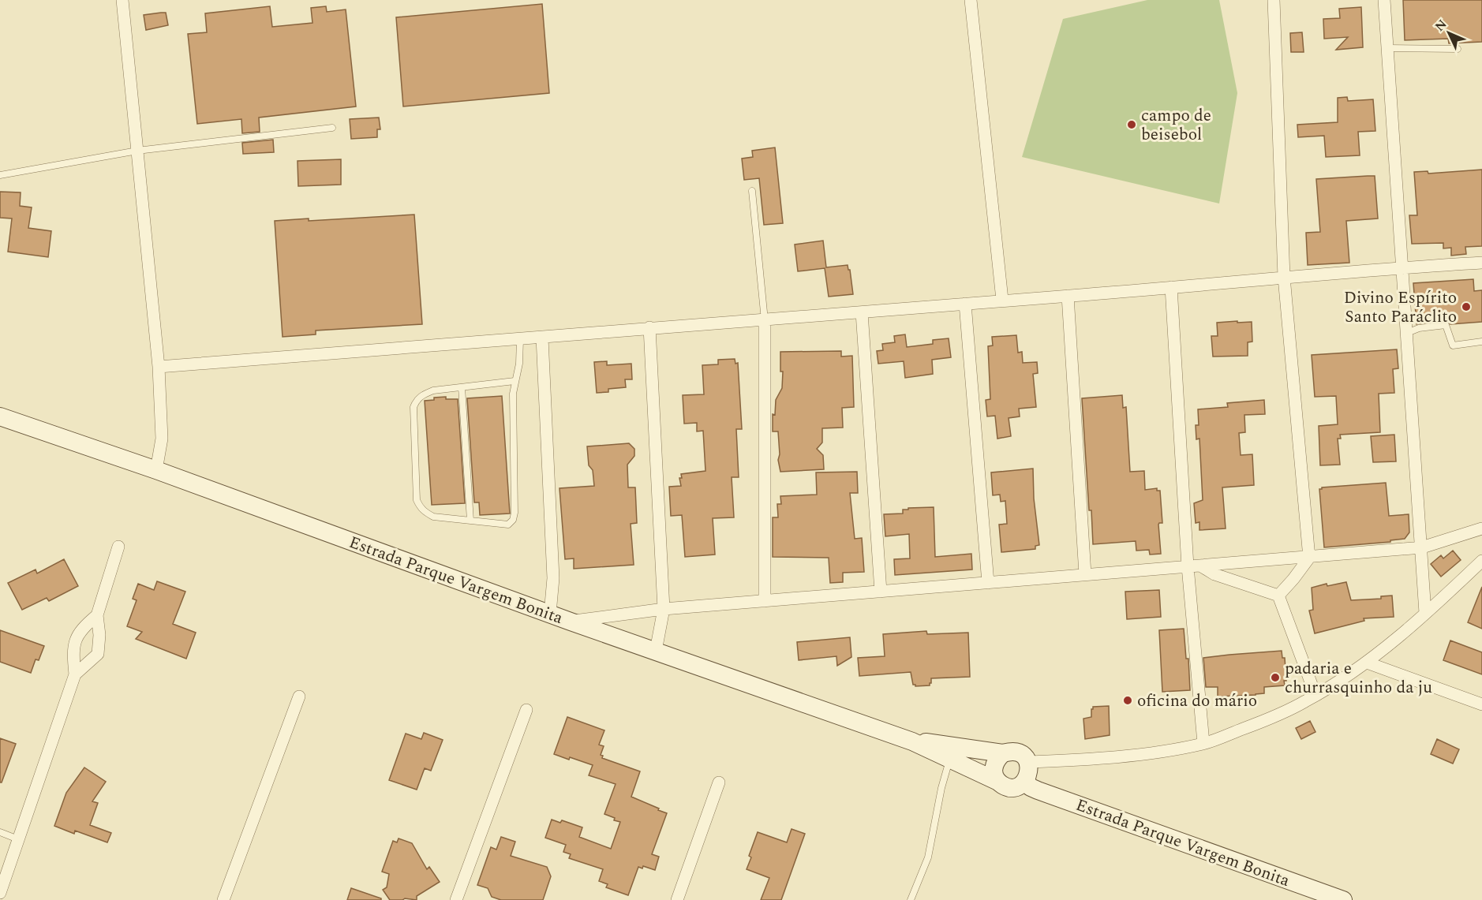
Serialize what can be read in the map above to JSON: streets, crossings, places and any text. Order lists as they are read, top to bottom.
{
  "streets": {
    "main road": ["Estrada Parque Vargem Bonita"]
  },
  "places": [
    "campo de beisebol",
    "Divino Espírito Santo Paráclito",
    "padaria e churrasquinho da ju",
    "oficina do mário"
  ],
  "north": "top left"
}
